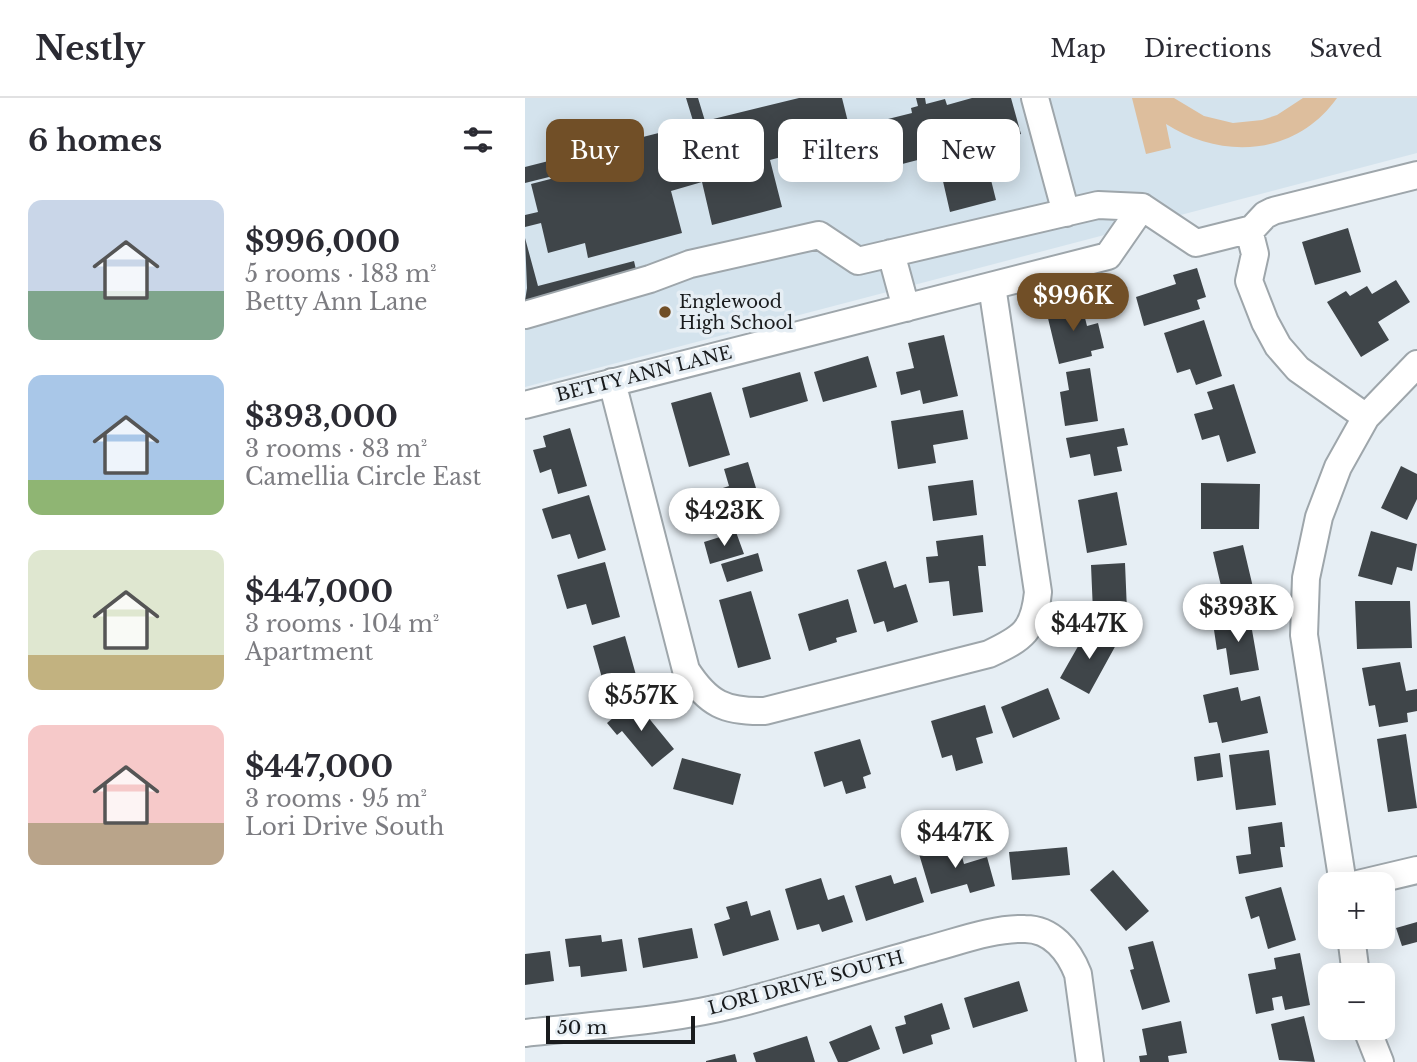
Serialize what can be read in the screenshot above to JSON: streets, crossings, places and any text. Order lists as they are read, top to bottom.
{
  "streets": {
    "street": ["BETTY ANN LANE", "LORI DRIVE SOUTH"]
  },
  "places": ["Englewood High School"],
  "scale_bar": "50 m",
  "page": {
    "header": "Nestly",
    "nav": ["Map", "Directions", "Saved"],
    "heading": "6 homes",
    "chip": [
      "Buy",
      "Rent",
      "Filters",
      "New"
    ],
    "list": [
      {
        "name": "$996,000",
        "note": "5 rooms · 183 m² · Betty Ann Lane"
      },
      {
        "name": "$393,000",
        "note": "3 rooms · 83 m² · Camellia Circle East"
      },
      {
        "name": "$447,000",
        "note": "3 rooms · 104 m² · Apartment"
      },
      {
        "name": "$447,000",
        "note": "3 rooms · 95 m² · Lori Drive South"
      }
    ],
    "price": [
      "$996K",
      "$423K",
      "$393K",
      "$447K",
      "$557K",
      "$447K"
    ],
    "map_buttons": ["+", "−"],
    "scale": "50 m"
  }
}
